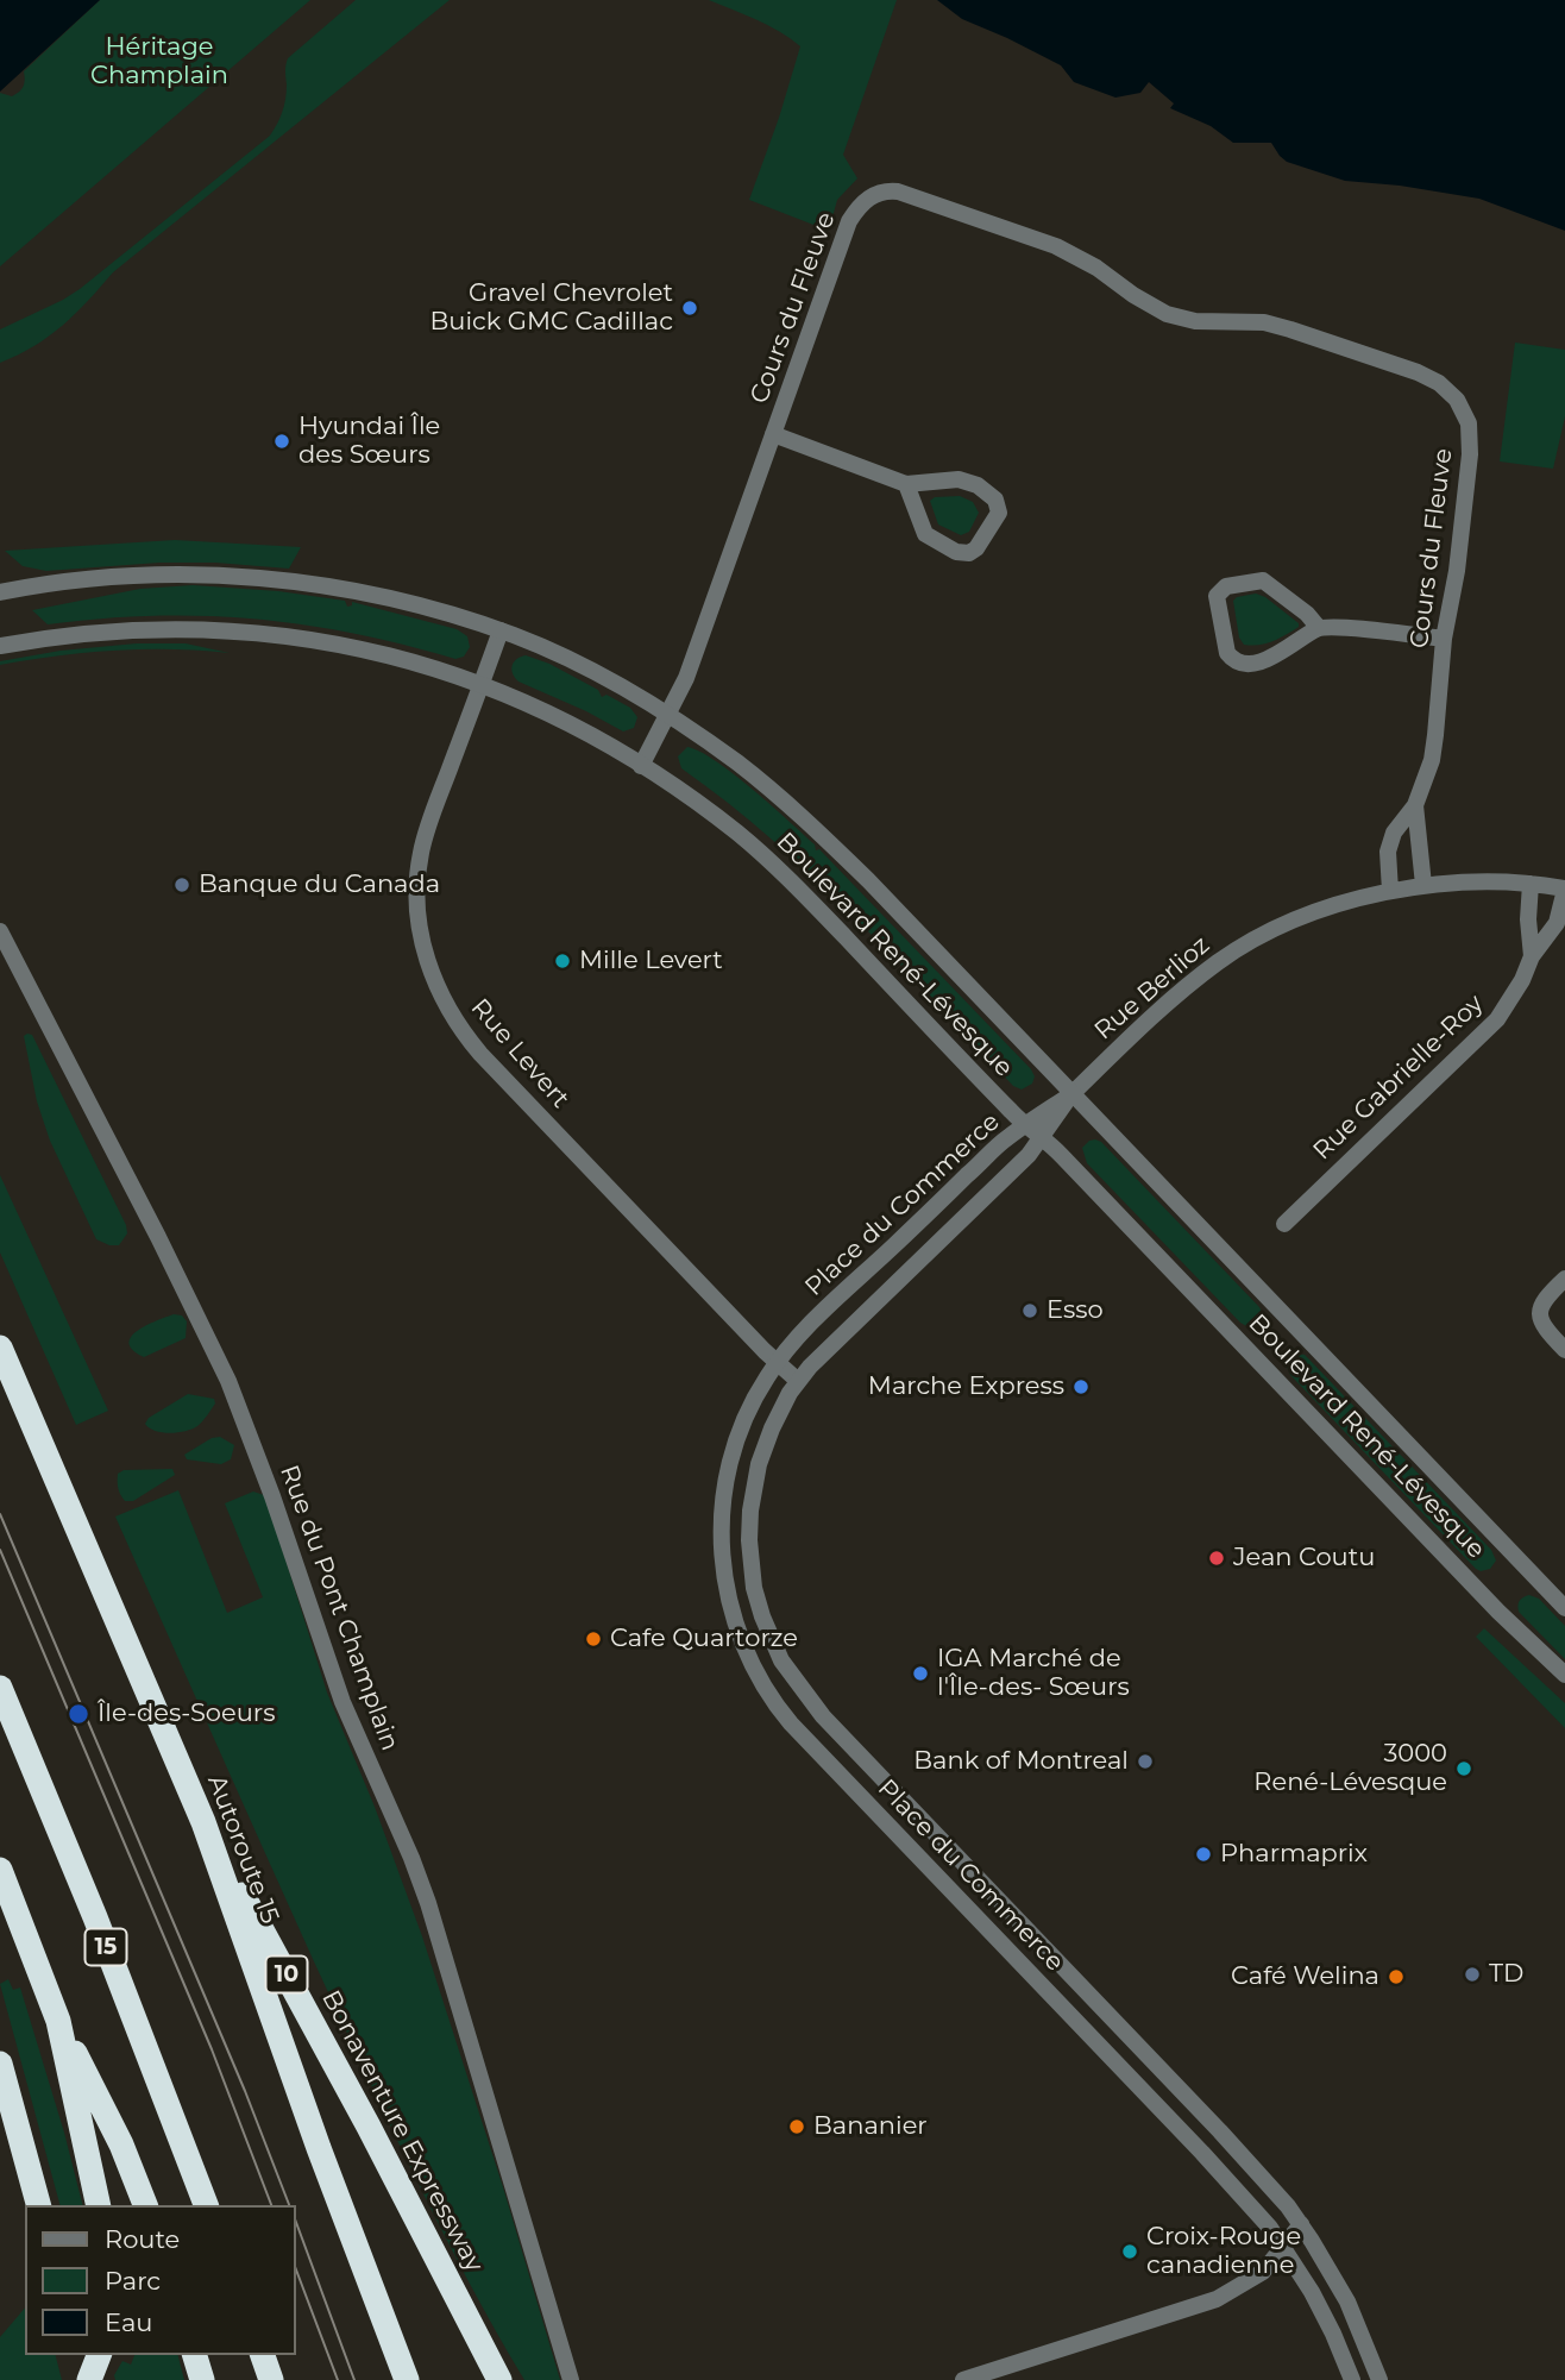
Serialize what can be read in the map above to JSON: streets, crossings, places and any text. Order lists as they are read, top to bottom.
{
  "streets": {
    "highway": [
      "Autoroute 15",
      "15",
      "10",
      "Bonaventure Expressway"
    ],
    "street": [
      "Cours du Fleuve",
      "Boulevard René-Lévesque",
      "Rue Berlioz",
      "Rue Levert",
      "Rue Gabrielle-Roy",
      "Place du Commerce",
      "Rue du Pont Champlain"
    ]
  },
  "crossings": [
    ["Cours du Fleuve", "Boulevard René-Lévesque"],
    ["Cours du Fleuve", "Rue Berlioz"],
    ["Boulevard René-Lévesque", "Rue Berlioz"],
    ["Boulevard René-Lévesque", "Rue Levert"],
    ["Boulevard René-Lévesque", "Place du Commerce"],
    ["Rue Berlioz", "Rue Gabrielle-Roy"],
    ["Rue Berlioz", "Place du Commerce"],
    ["Rue Levert", "Place du Commerce"],
    ["Autoroute 15", "Bonaventure Expressway"]
  ],
  "parks": ["Héritage Champlain"],
  "places": [
    "Gravel Chevrolet Buick GMC Cadillac",
    "Hyundai Île des Sœurs",
    "Banque du Canada",
    "Mille Levert",
    "Esso",
    "Marche Express",
    "Jean Coutu",
    "Cafe Quartorze",
    "IGA Marché de l'Île-des- Sœurs",
    "Île-des-Soeurs",
    "Bank of Montreal",
    "3000 René-Lévesque",
    "Pharmaprix",
    "TD",
    "Café Welina",
    "Bananier",
    "Croix-Rouge canadienne"
  ],
  "legend": ["Route", "Parc", "Eau"]
}
